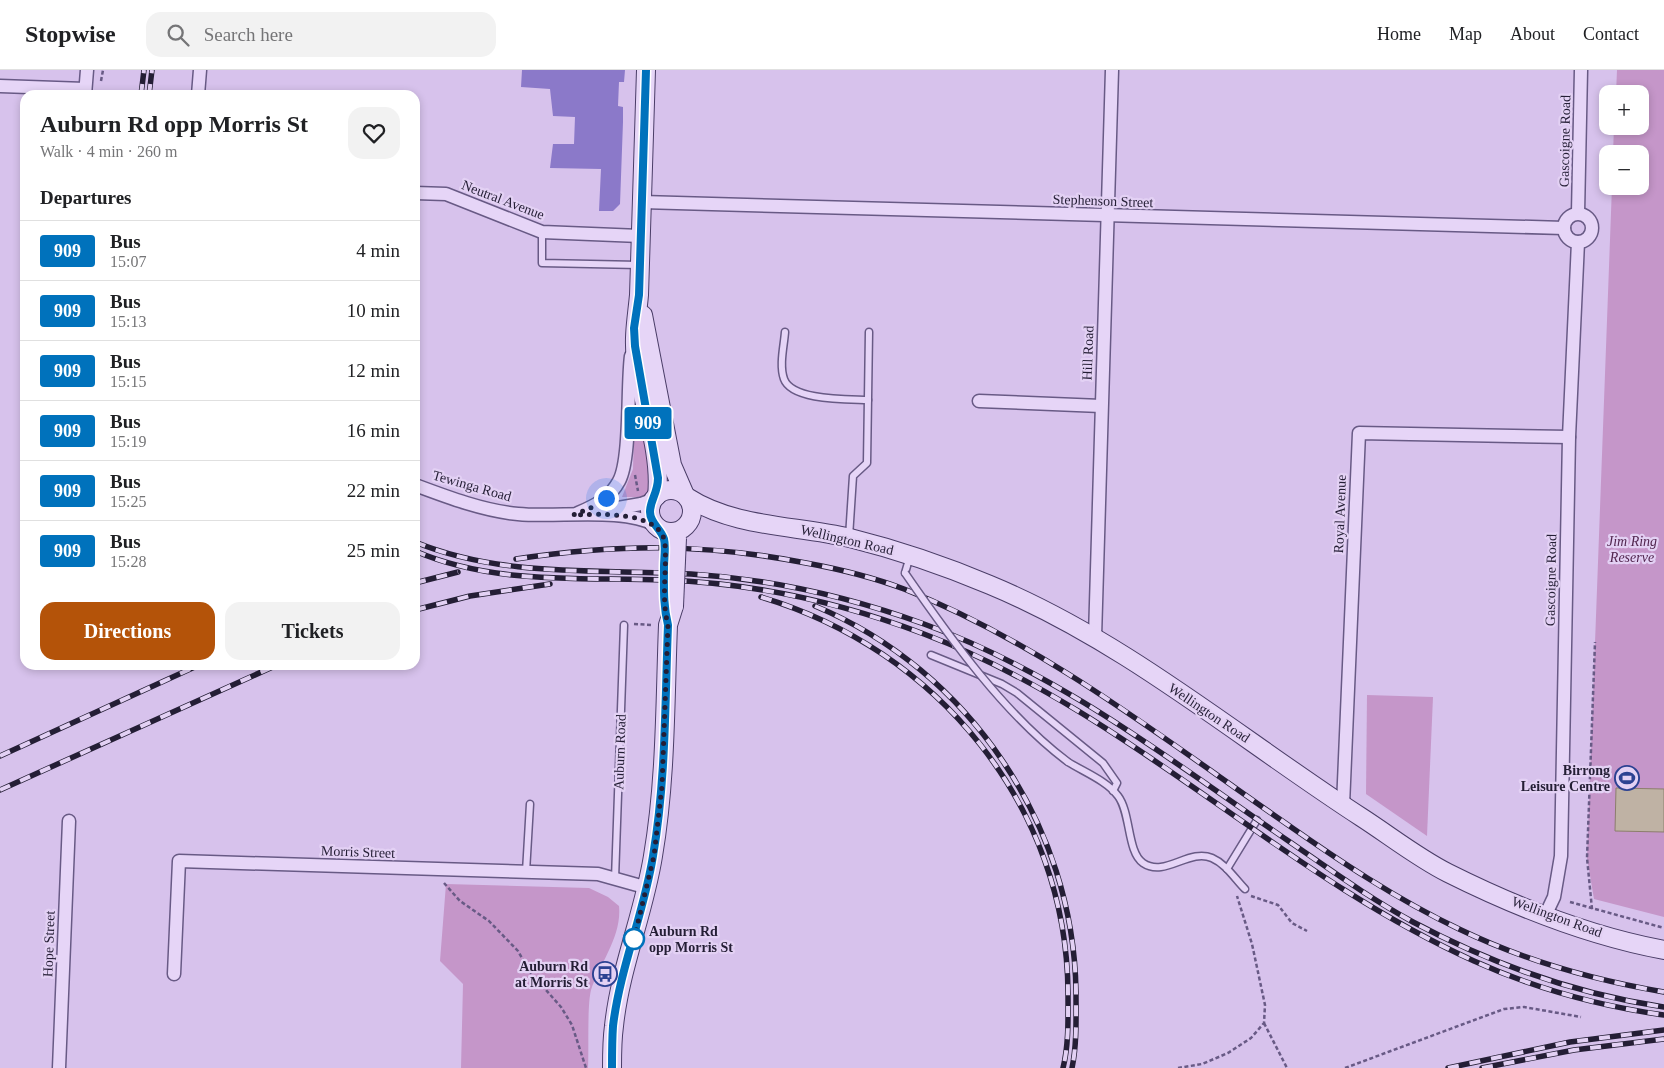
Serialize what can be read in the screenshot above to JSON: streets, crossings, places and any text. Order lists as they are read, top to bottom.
{
  "streets": {
    "main road": ["Wellington Road"],
    "street": [
      "Gascoigne Road",
      "Neutral Avenue",
      "Stephenson Street",
      "Hill Road",
      "Tewinga Road",
      "Royal Avenue",
      "Morris Street",
      "Hope Street"
    ],
    "lane": ["Auburn Road"]
  },
  "crossings": [
    ["Gascoigne Road", "Stephenson Street"],
    ["Gascoigne Road", "Royal Avenue"],
    ["Gascoigne Road", "Wellington Road"],
    ["Stephenson Street", "Hill Road"],
    ["Hill Road", "Wellington Road"],
    ["Tewinga Road", "Wellington Road"],
    ["Royal Avenue", "Wellington Road"],
    ["Auburn Road", "Morris Street"]
  ],
  "parks": ["Jim Ring Reserve"],
  "places": {
    "sports": ["Birrong Leisure Centre"],
    "other": ["Auburn Rd opp Morris St"],
    "bus stop": ["Auburn Rd at Morris St"]
  },
  "lines": ["bus line 909"],
  "page": {
    "header": "Stopwise",
    "search": "Search here",
    "nav": [
      "Home",
      "Map",
      "About",
      "Contact"
    ],
    "on_map": "909",
    "map_buttons": ["+", "−"],
    "heading": [
      ["Auburn Rd opp Morris St", "Walk · 4 min · 260 m"],
      "Departures"
    ],
    "list": [
      {
        "mark": "909",
        "name": "Bus",
        "note": "15:07",
        "value": "4 min"
      },
      {
        "mark": "909",
        "name": "Bus",
        "note": "15:13",
        "value": "10 min"
      },
      {
        "mark": "909",
        "name": "Bus",
        "note": "15:15",
        "value": "12 min"
      },
      {
        "mark": "909",
        "name": "Bus",
        "note": "15:19",
        "value": "16 min"
      },
      {
        "mark": "909",
        "name": "Bus",
        "note": "15:25",
        "value": "22 min"
      },
      {
        "mark": "909",
        "name": "Bus",
        "note": "15:28",
        "value": "25 min"
      }
    ],
    "buttons": ["Directions", "Tickets"]
  }
}
